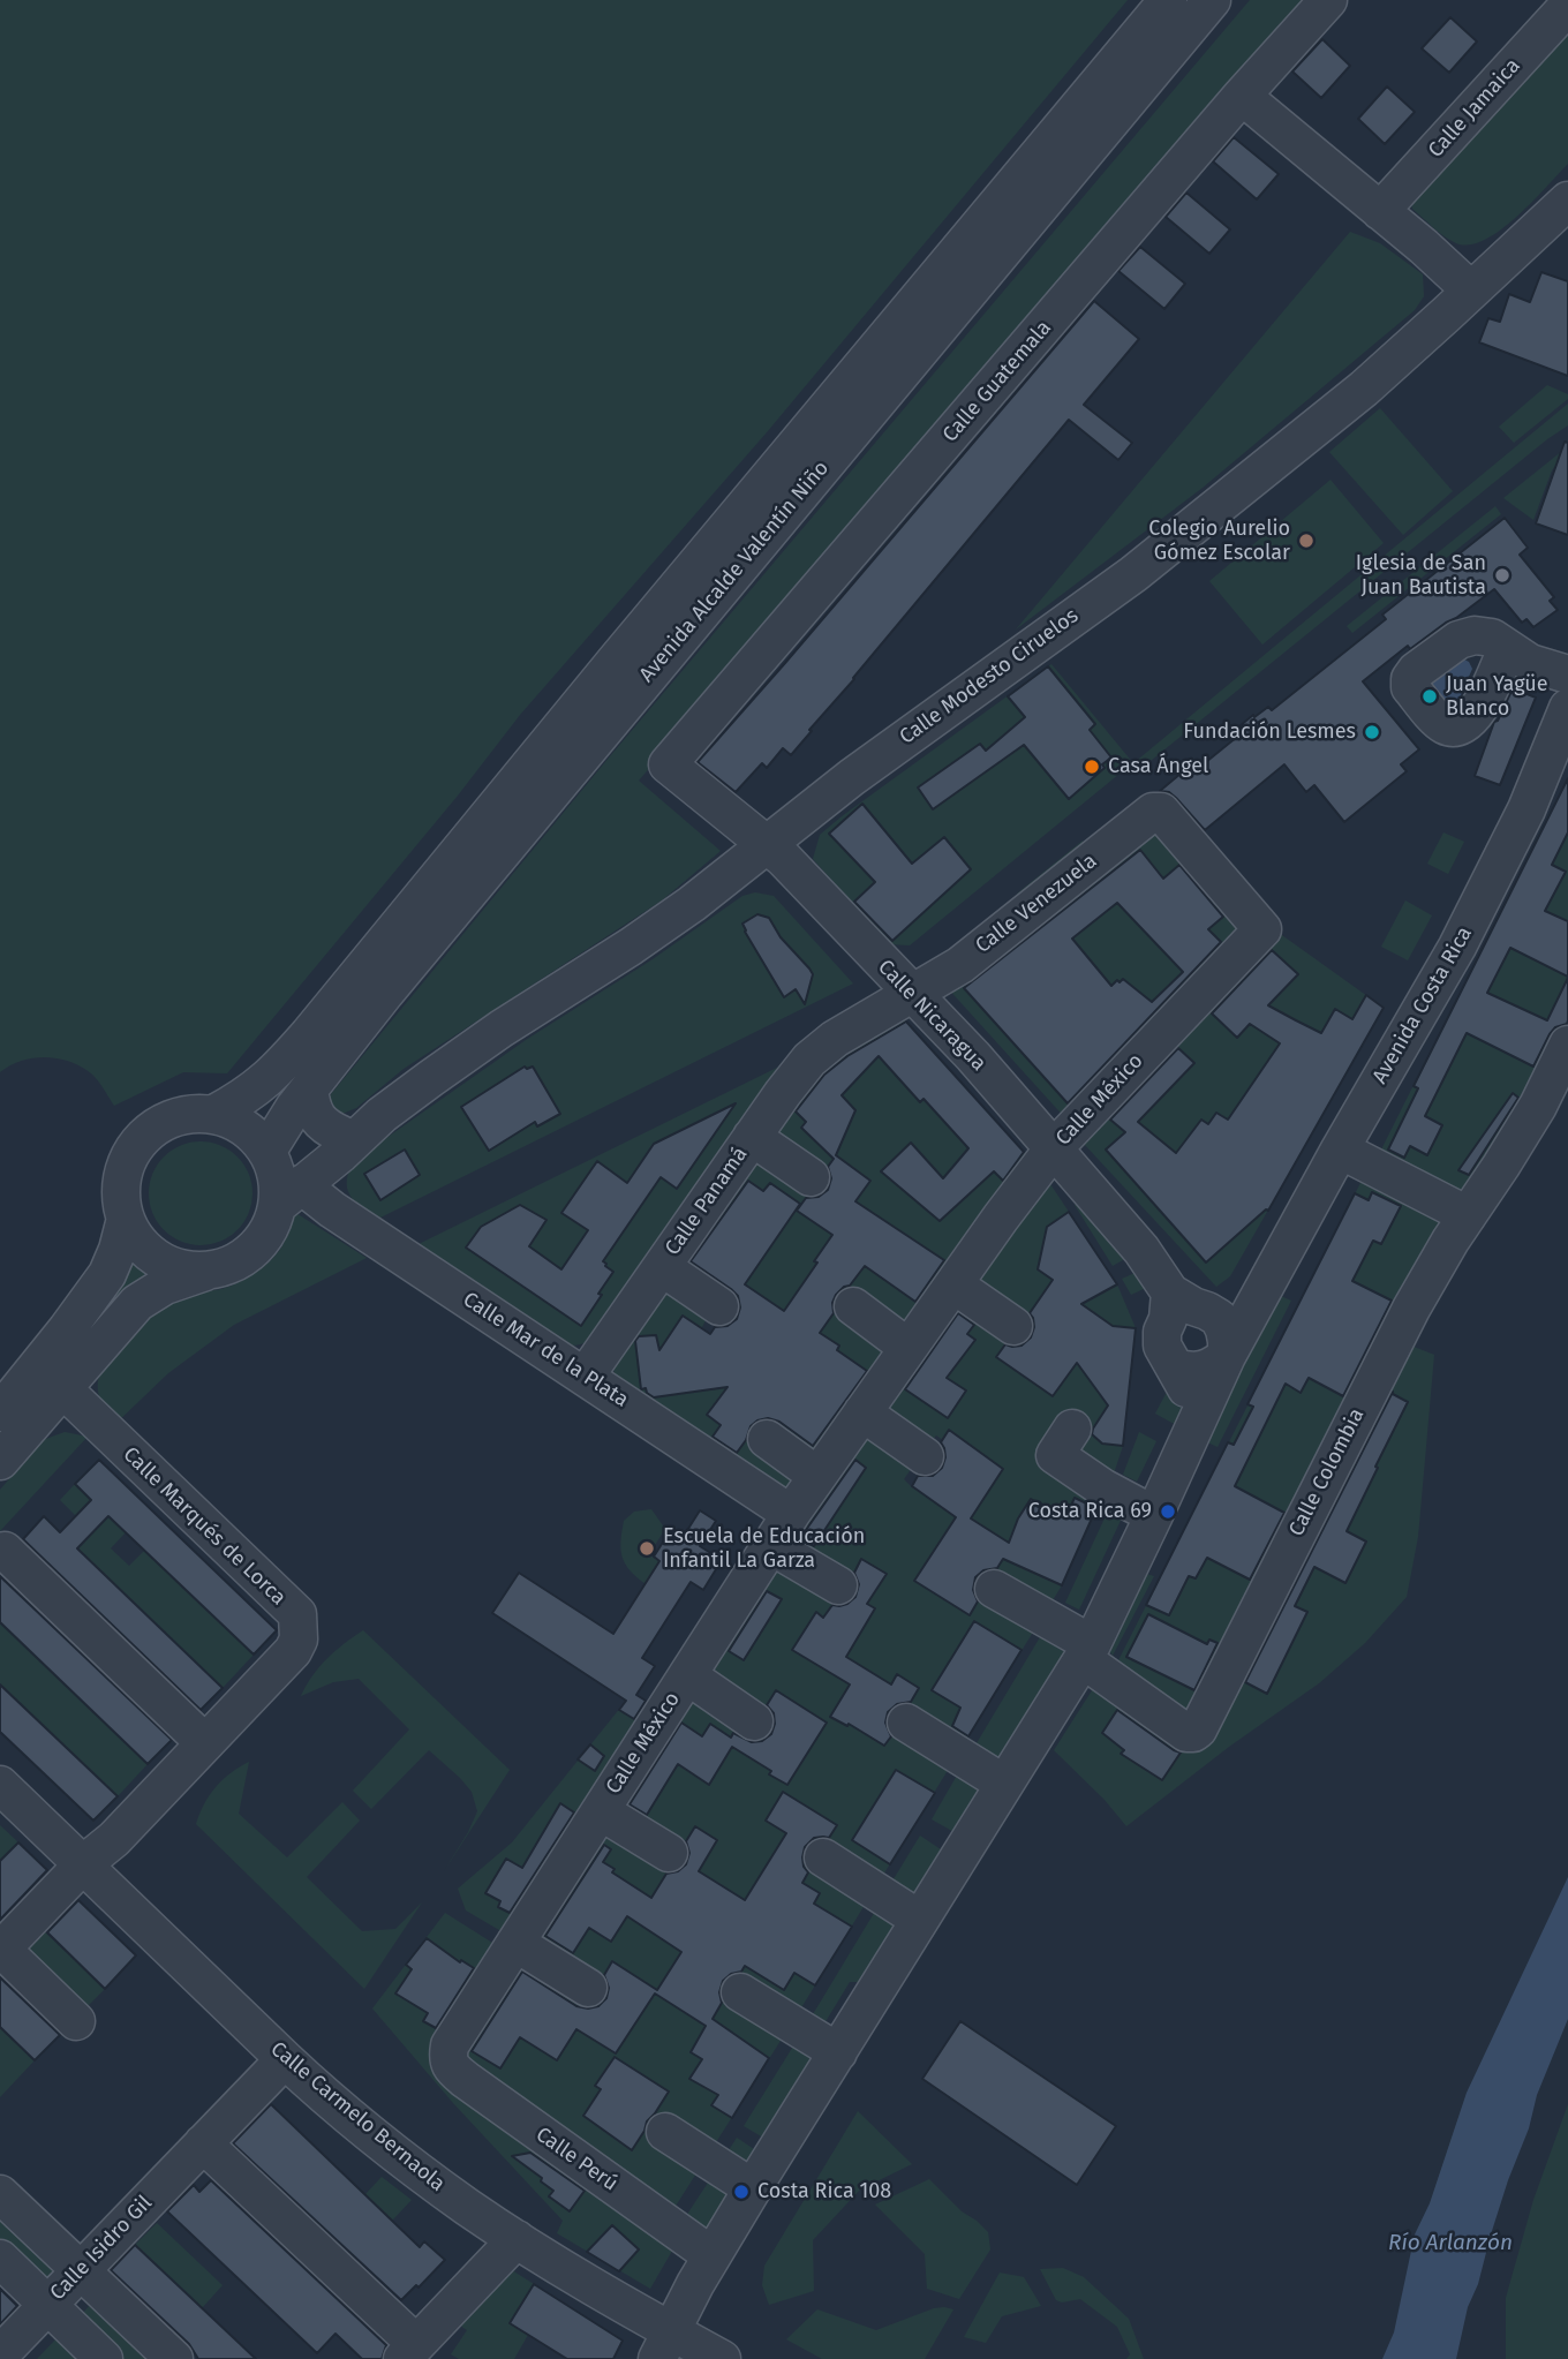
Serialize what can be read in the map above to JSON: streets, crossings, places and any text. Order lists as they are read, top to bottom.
{
  "streets": {
    "street": [
      "Calle Jamaica",
      "Calle Guatemala",
      "Avenida Alcalde Valentín Niño",
      "Calle Modesto Ciruelos",
      "Calle Venezuela",
      "Avenida Costa Rica",
      "Calle Nicaragua",
      "Calle México",
      "Calle Panamá",
      "Calle Mar de la Plata",
      "Calle Colombia",
      "Calle Marqués de Lorca",
      "Calle Carmelo Bernaola",
      "Calle Perú",
      "Calle Isidro Gil"
    ]
  },
  "crossings": [
    ["Calle Guatemala", "Calle Nicaragua"],
    ["Avenida Alcalde Valentín Niño", "Calle Modesto Ciruelos"],
    ["Avenida Alcalde Valentín Niño", "Calle Mar de la Plata"],
    ["Calle Modesto Ciruelos", "Calle Nicaragua"],
    ["Calle Modesto Ciruelos", "Calle Mar de la Plata"],
    ["Calle Venezuela", "Calle Nicaragua"],
    ["Calle Venezuela", "Calle México"],
    ["Calle Venezuela", "Calle Panamá"],
    ["Avenida Costa Rica", "Calle Nicaragua"],
    ["Avenida Costa Rica", "Calle Colombia"],
    ["Avenida Costa Rica", "Calle Carmelo Bernaola"],
    ["Avenida Costa Rica", "Calle Perú"],
    ["Calle Nicaragua", "Calle México"],
    ["Calle Nicaragua", "Calle Panamá"],
    ["Calle México", "Calle Mar de la Plata"],
    ["Calle México", "Calle Perú"],
    ["Calle Panamá", "Calle Mar de la Plata"],
    ["Calle Marqués de Lorca", "Calle Carmelo Bernaola"],
    ["Calle Carmelo Bernaola", "Calle Isidro Gil"]
  ],
  "water": ["Río Arlanzón"],
  "places": [
    "Colegio Aurelio Gómez Escolar",
    "Iglesia de San Juan Bautista",
    "Juan Yagüe Blanco",
    "Fundación Lesmes",
    "Casa Ángel",
    "Costa Rica 69",
    "Escuela de Educación Infantil La Garza",
    "Costa Rica 108"
  ]
}
